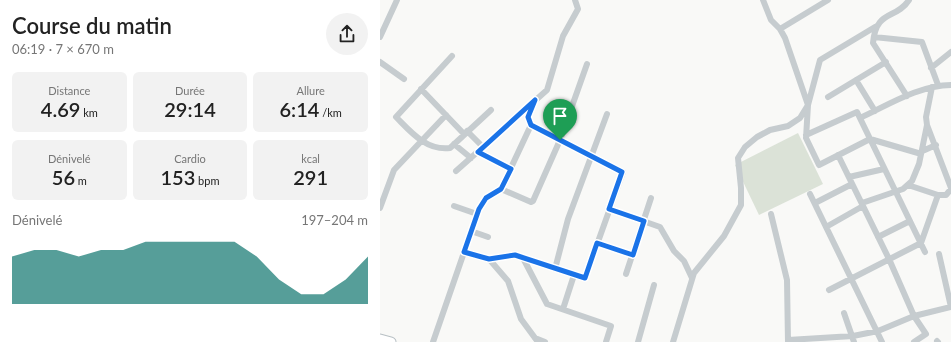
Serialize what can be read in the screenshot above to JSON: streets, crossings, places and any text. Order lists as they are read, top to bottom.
{
  "page": {
    "heading": ["Course du matin", "06:19 · 7 × 670 m"],
    "stats": [
      ["Distance", "4.69 km"],
      ["Durée", "29:14"],
      ["Allure", "6:14 /km"],
      ["Dénivelé", "56 m"],
      ["Cardio", "153 bpm"],
      ["kcal", "291"]
    ],
    "chart": ["Dénivelé", "197–204 m"]
  }
}
